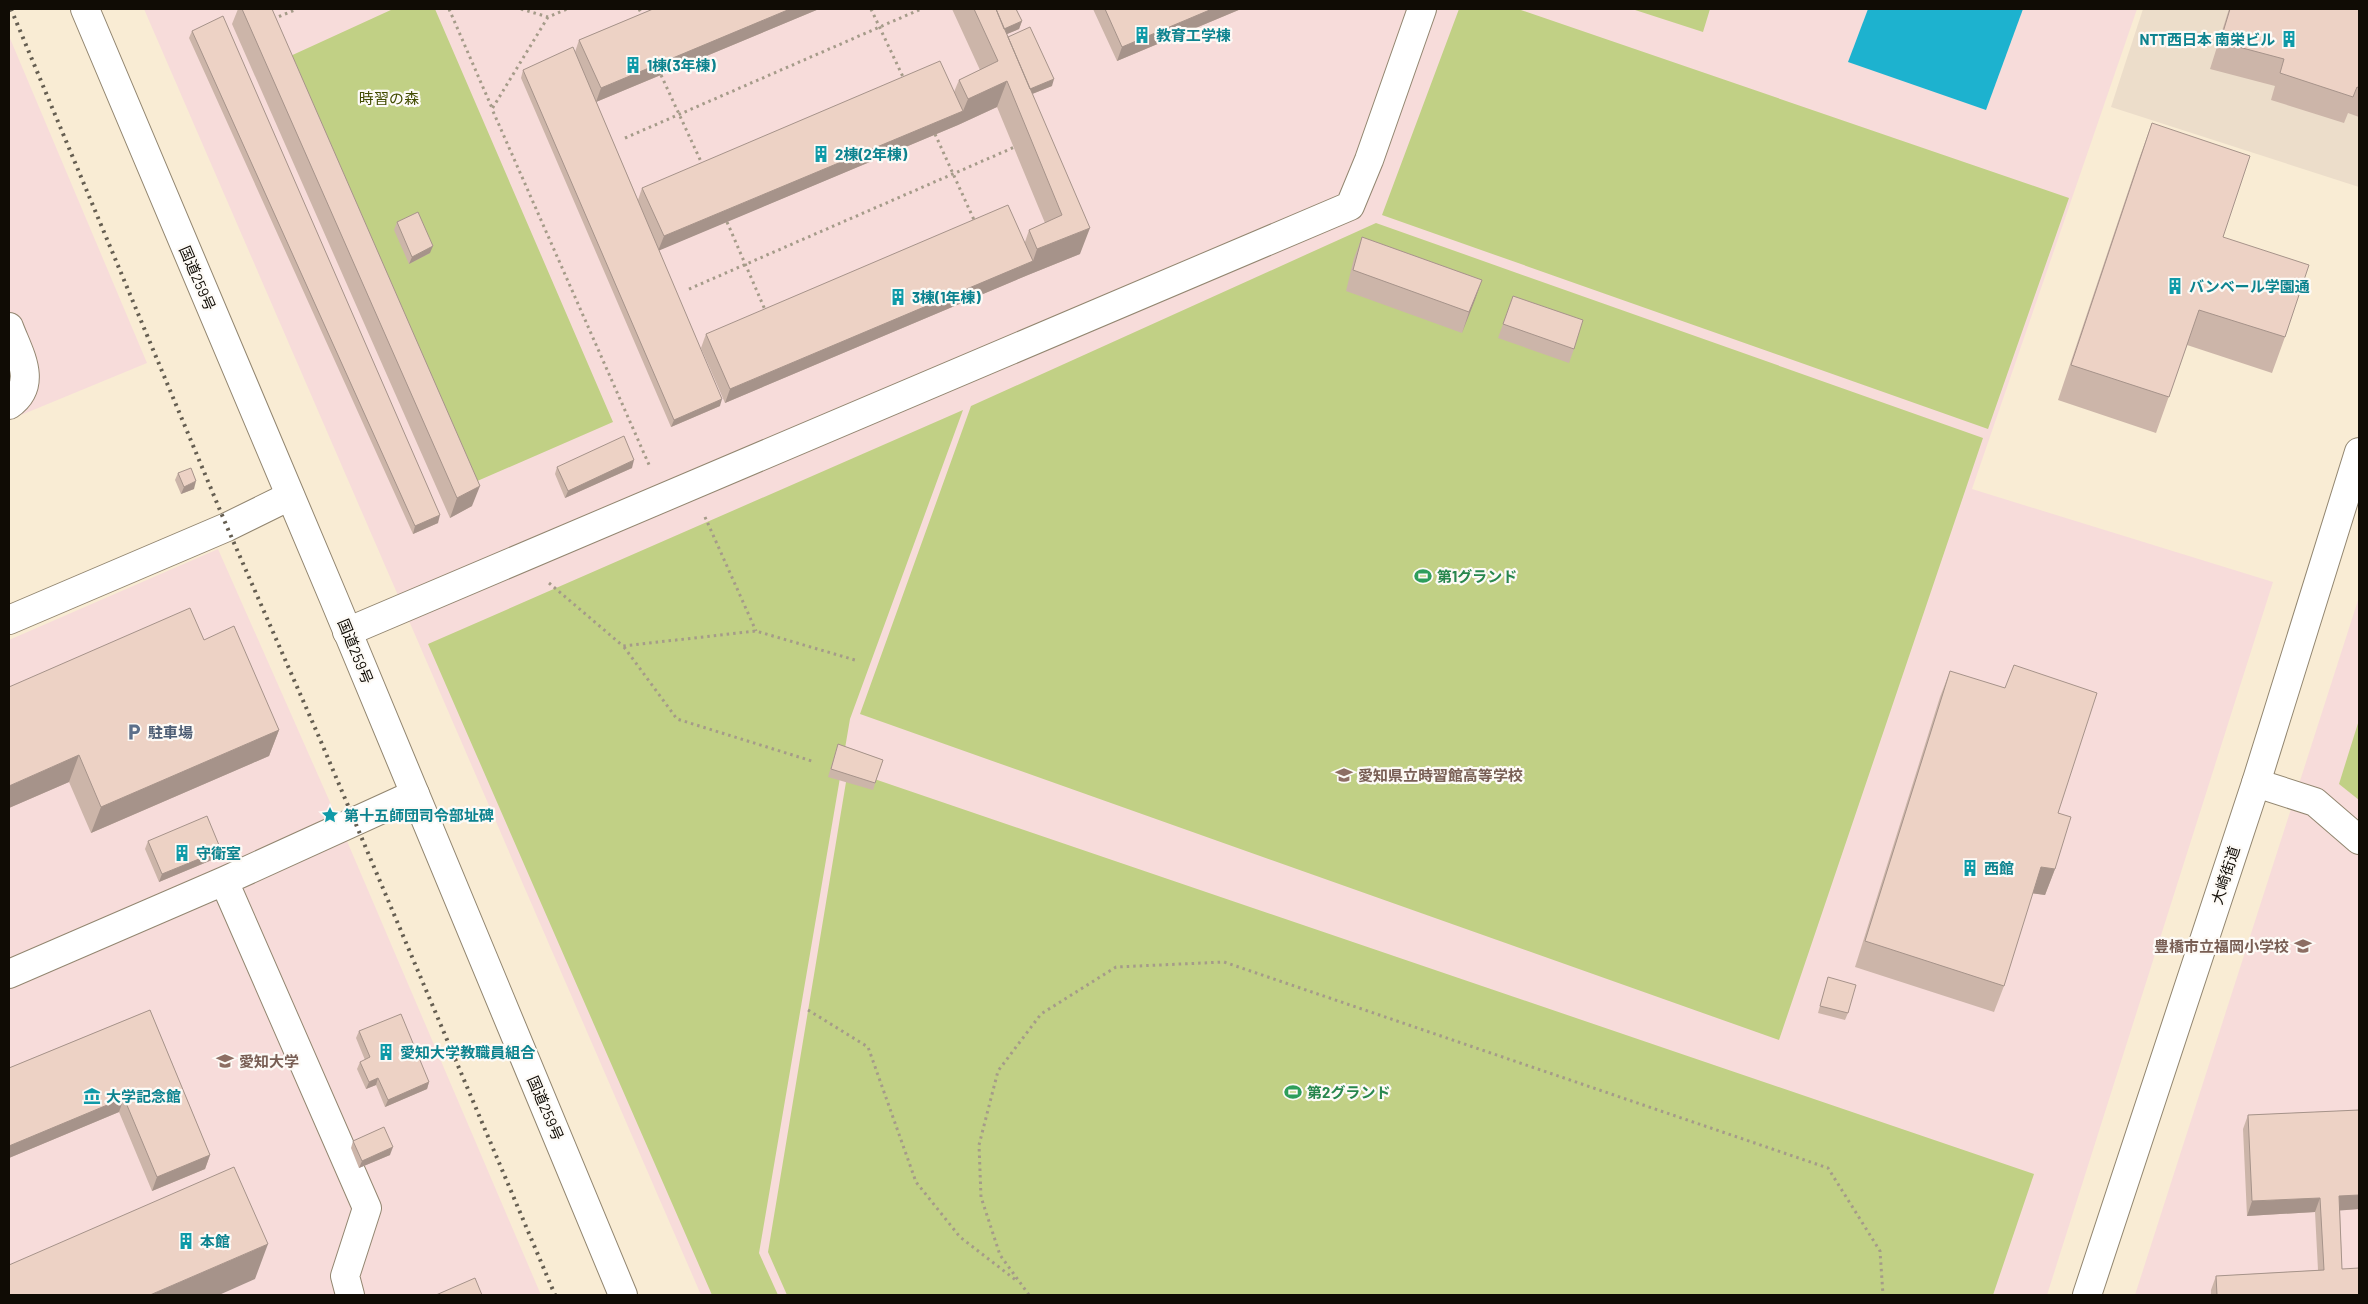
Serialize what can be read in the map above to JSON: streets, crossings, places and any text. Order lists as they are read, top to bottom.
{
  "streets": {
    "main road": ["国道259号", "大崎街道"]
  },
  "parks": ["時習の森"],
  "places": {
    "building": [
      "教育工学棟",
      "NTT西日本 南栄ビル",
      "1棟(3年棟)",
      "2棟(2年棟)",
      "バンベール学園通",
      "3棟(1年棟)",
      "守衛室",
      "西館",
      "愛知大学教職員組合",
      "本館"
    ],
    "sports": ["第1グランド", "第2グランド"],
    "parking": ["駐車場"],
    "school or university": ["愛知県立時習館高等学校", "豊橋市立福岡小学校", "愛知大学"],
    "place": ["第十五師団司令部址碑"],
    "museum": ["大学記念館"]
  }
}
